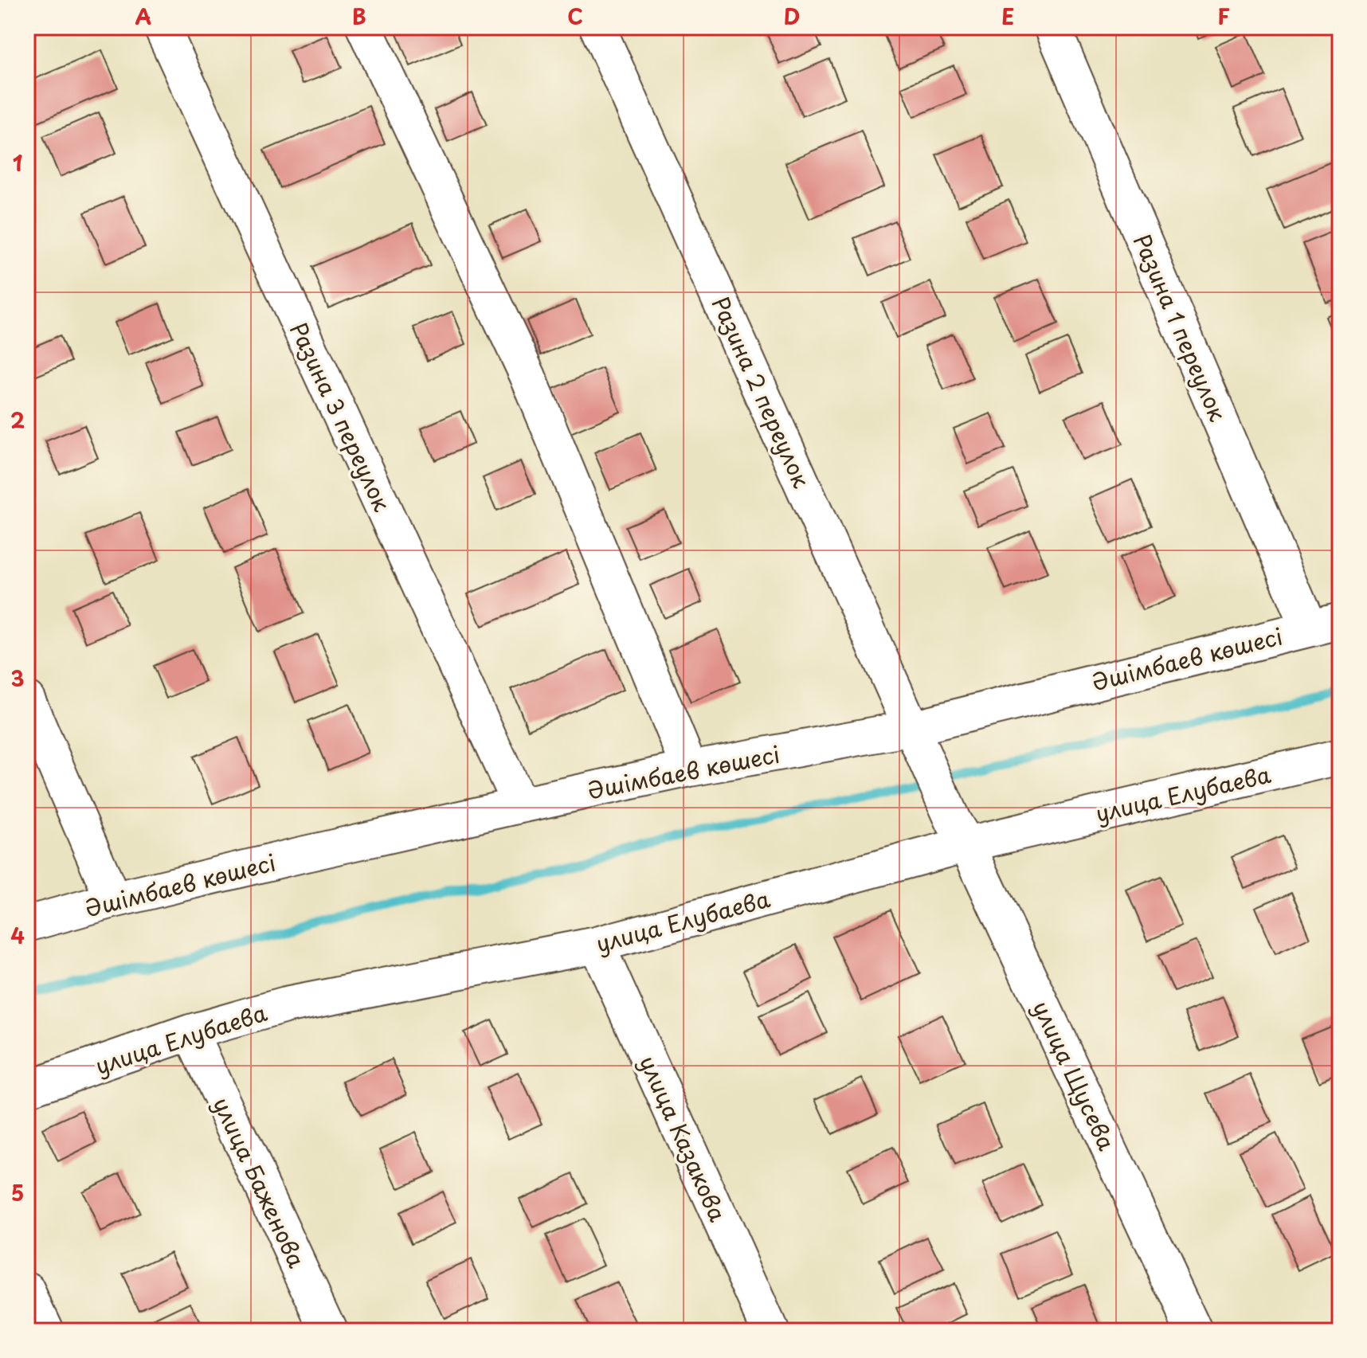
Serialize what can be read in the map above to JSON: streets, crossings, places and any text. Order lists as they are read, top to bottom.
{
  "streets": {
    "street": [
      "Разина 1 переулок",
      "Разина 2 переулок",
      "Разина 3 переулок",
      "Әшімбаев көшесі",
      "улица Елубаева",
      "улица Щусева",
      "улица Казакова",
      "улица Баженова"
    ]
  },
  "crossings": [
    ["Разина 1 переулок", "Әшімбаев көшесі"],
    ["Разина 2 переулок", "Әшімбаев көшесі"],
    ["Разина 2 переулок", "улица Елубаева"],
    ["Разина 2 переулок", "улица Щусева"],
    ["Разина 3 переулок", "Әшімбаев көшесі"],
    ["улица Елубаева", "улица Щусева"],
    ["улица Елубаева", "улица Казакова"],
    ["улица Елубаева", "улица Баженова"]
  ],
  "grid": {
    "columns": [
      "A",
      "B",
      "C",
      "D",
      "E",
      "F"
    ],
    "rows": [
      "1",
      "2",
      "3",
      "4",
      "5"
    ]
  }
}
